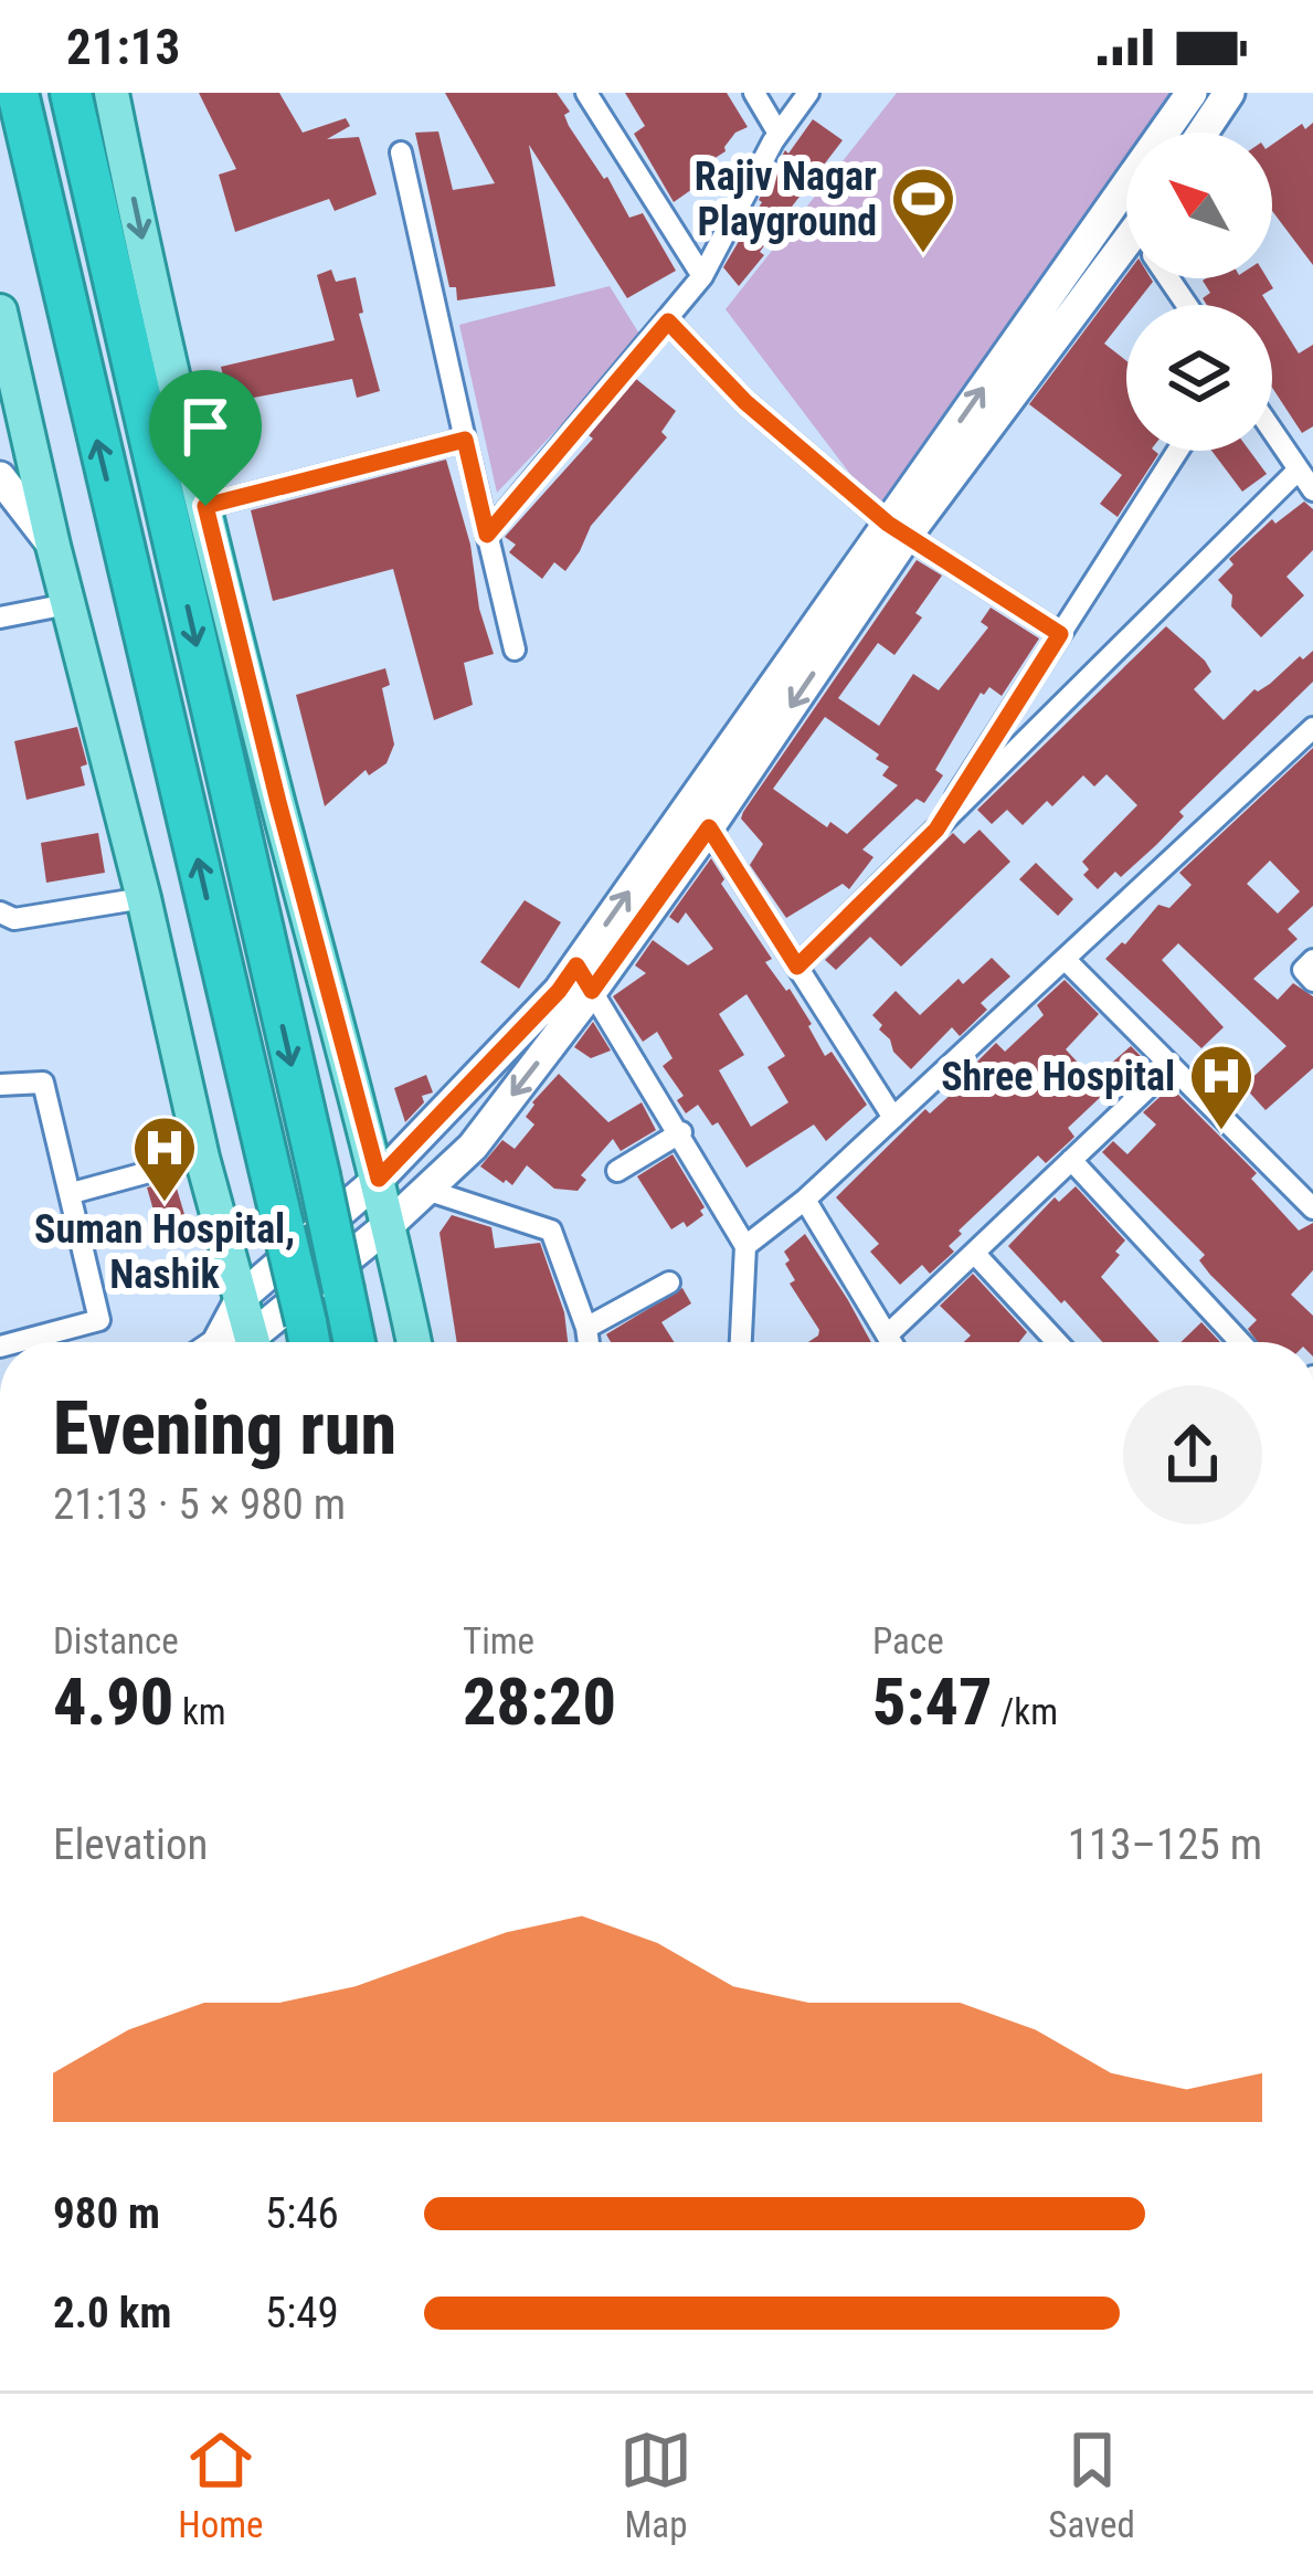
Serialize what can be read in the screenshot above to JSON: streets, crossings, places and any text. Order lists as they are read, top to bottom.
{
  "places": {
    "sports": ["Rajiv Nagar Playground"],
    "hospital": ["Shree Hospital", "Suman Hospital, Nashik"]
  },
  "north": "top left",
  "page": {
    "status": "21:13",
    "heading": ["Evening run", "21:13 · 5 × 980 m"],
    "stats": [
      ["Distance", "4.90 km"],
      ["Time", "28:20"],
      ["Pace", "5:47 /km"]
    ],
    "chart": ["Elevation", "113–125 m"],
    "list": [
      {
        "name": "980 m",
        "note": "5:46"
      },
      {
        "name": "2.0 km",
        "note": "5:49"
      }
    ],
    "tabs": ["Home", "Map", "Saved"]
  }
}
